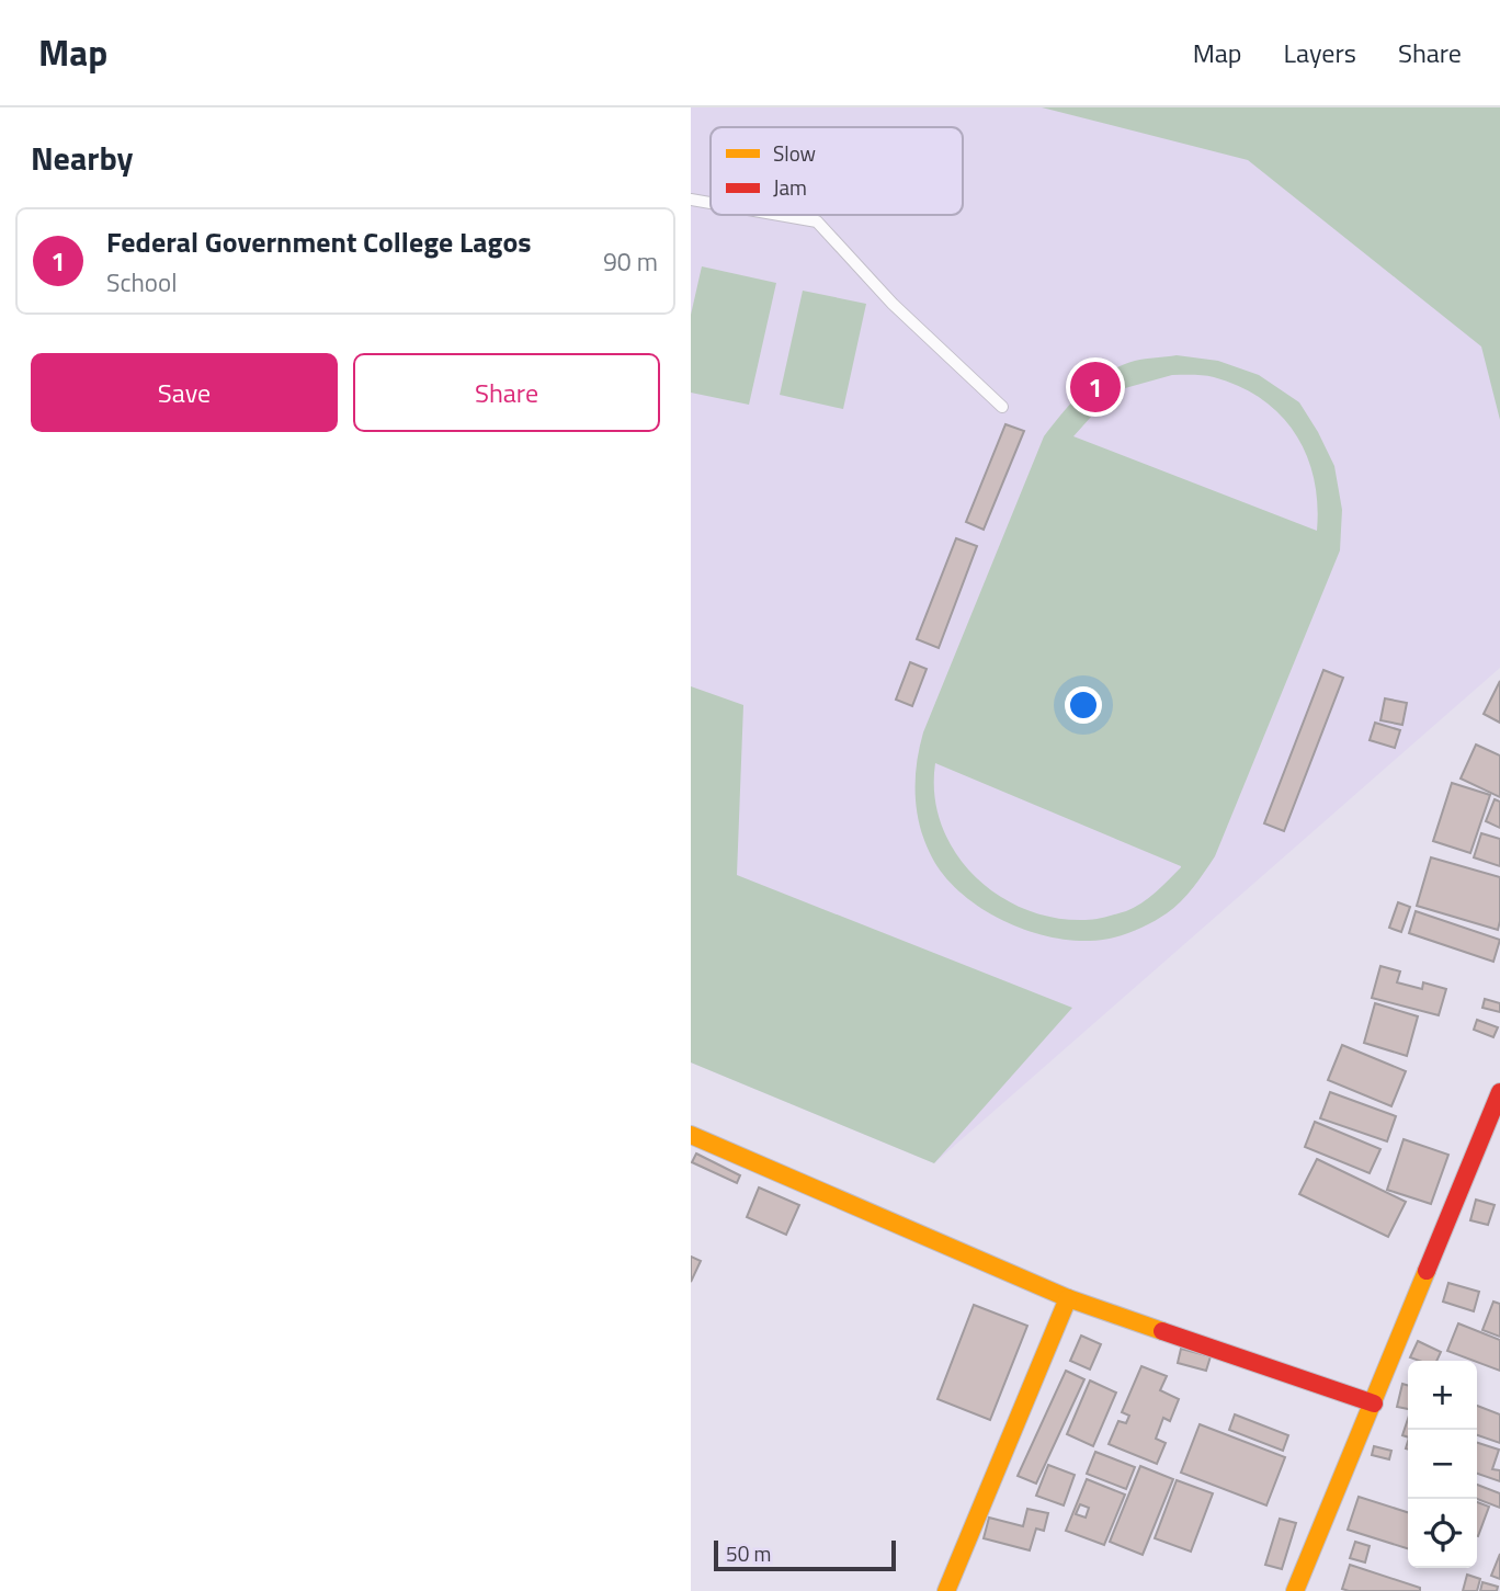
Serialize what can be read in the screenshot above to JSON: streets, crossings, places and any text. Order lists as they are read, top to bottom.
{
  "legend": ["Slow", "Jam"],
  "scale_bar": "50 m",
  "page": {
    "header": "Map",
    "nav": ["Map", "Layers", "Share"],
    "heading": "Nearby",
    "list": [
      {
        "mark": "1",
        "name": "Federal Government College Lagos",
        "note": "School",
        "value": "90 m"
      }
    ],
    "buttons": ["Save", "Share"],
    "pins": "1",
    "map_buttons": ["+", "−"],
    "scale": "50 m"
  }
}
